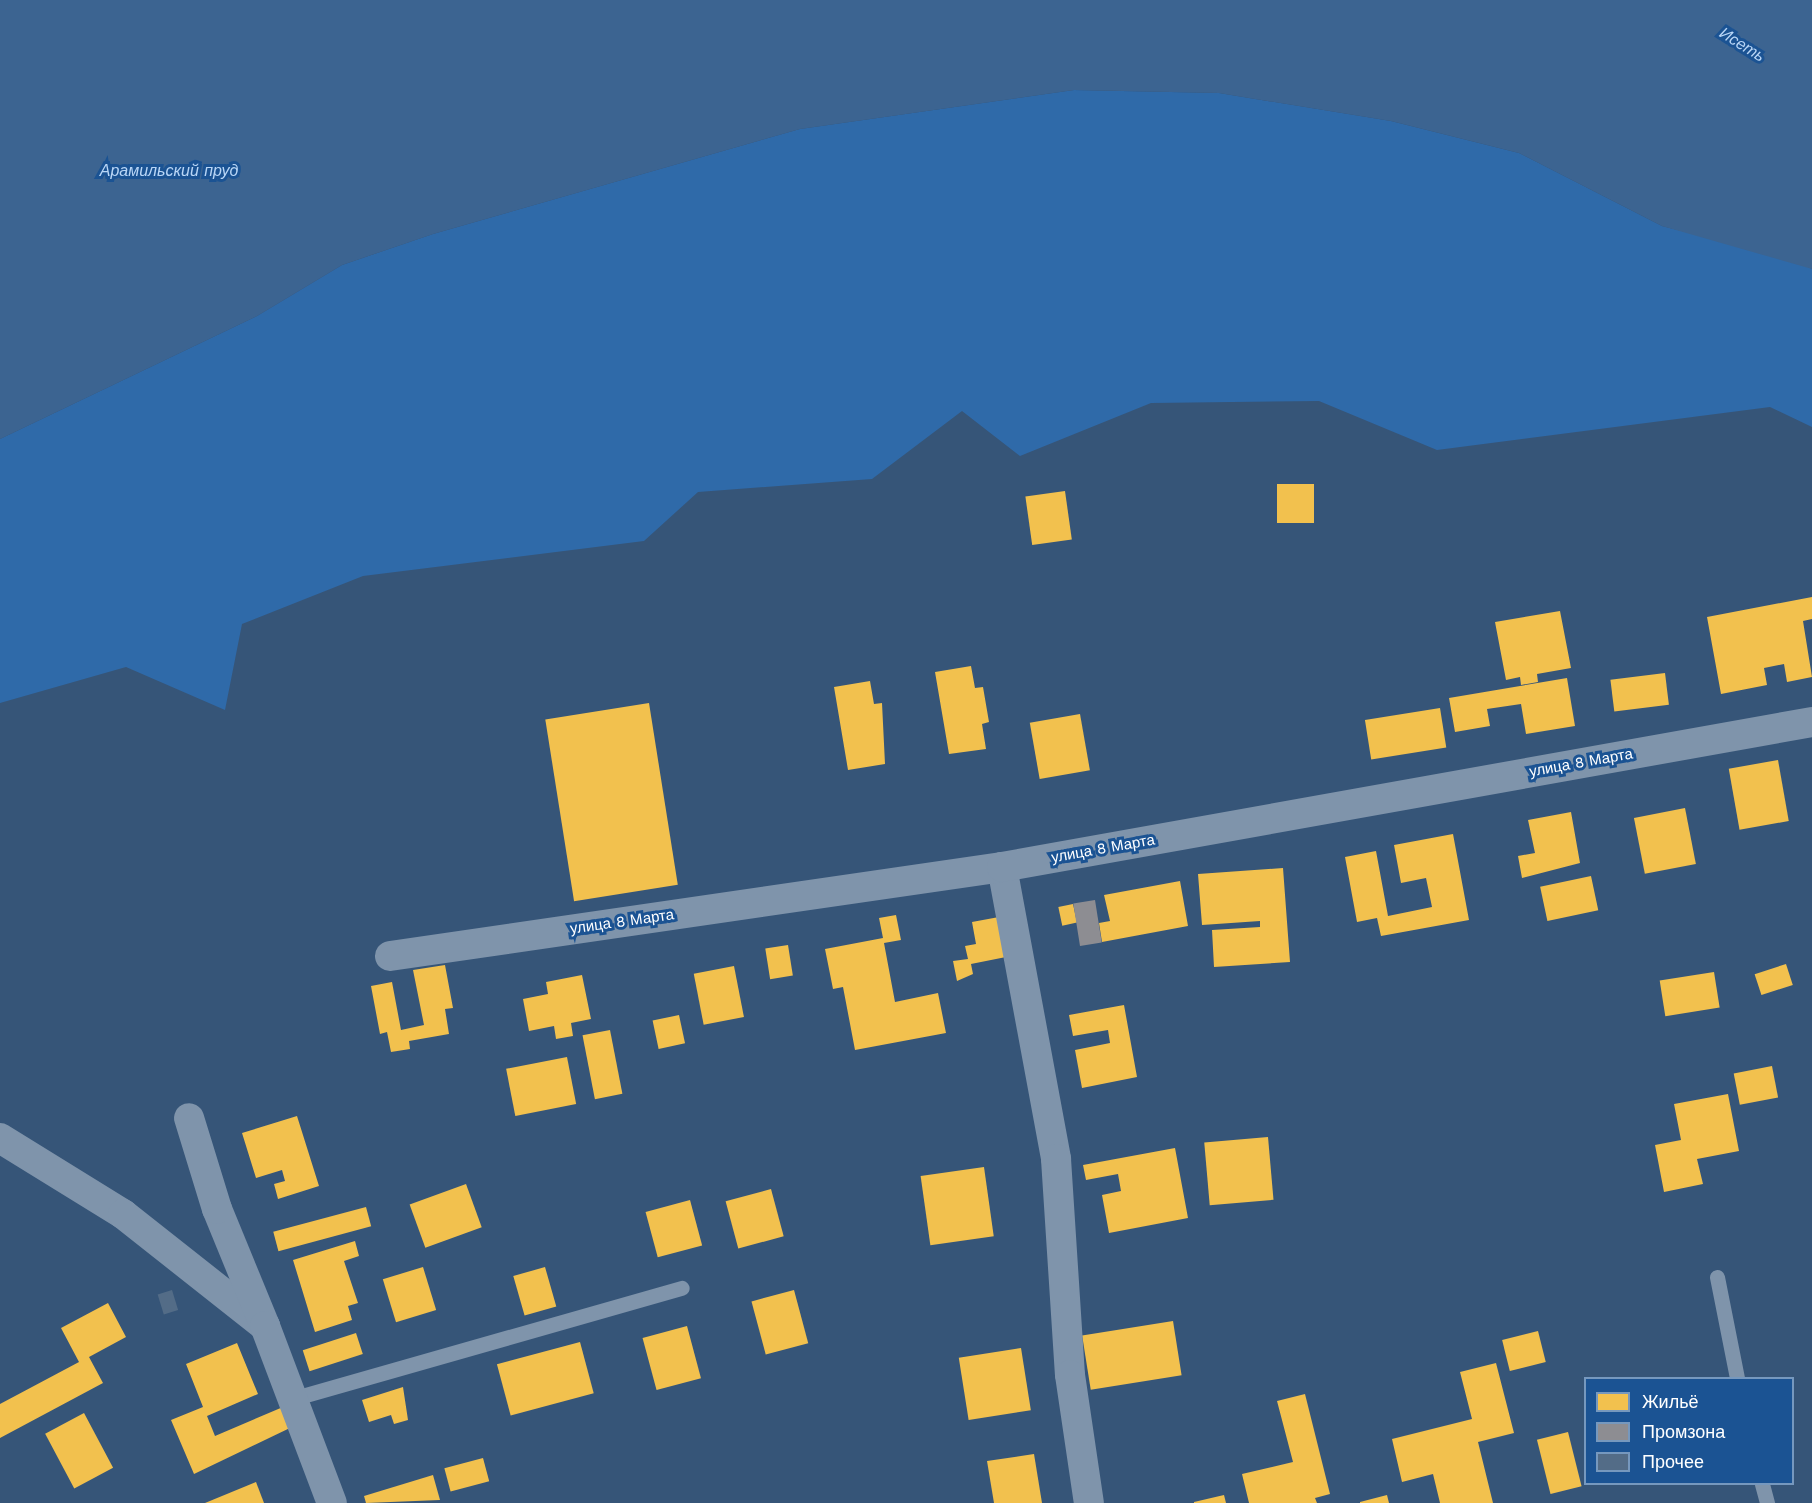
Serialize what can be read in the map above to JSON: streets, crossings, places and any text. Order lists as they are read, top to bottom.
{
  "streets": {
    "street": ["улица 8 Марта"]
  },
  "water": ["Исеть", "Арамильский пруд"],
  "legend": ["Жильё", "Промзона", "Прочее"]
}
